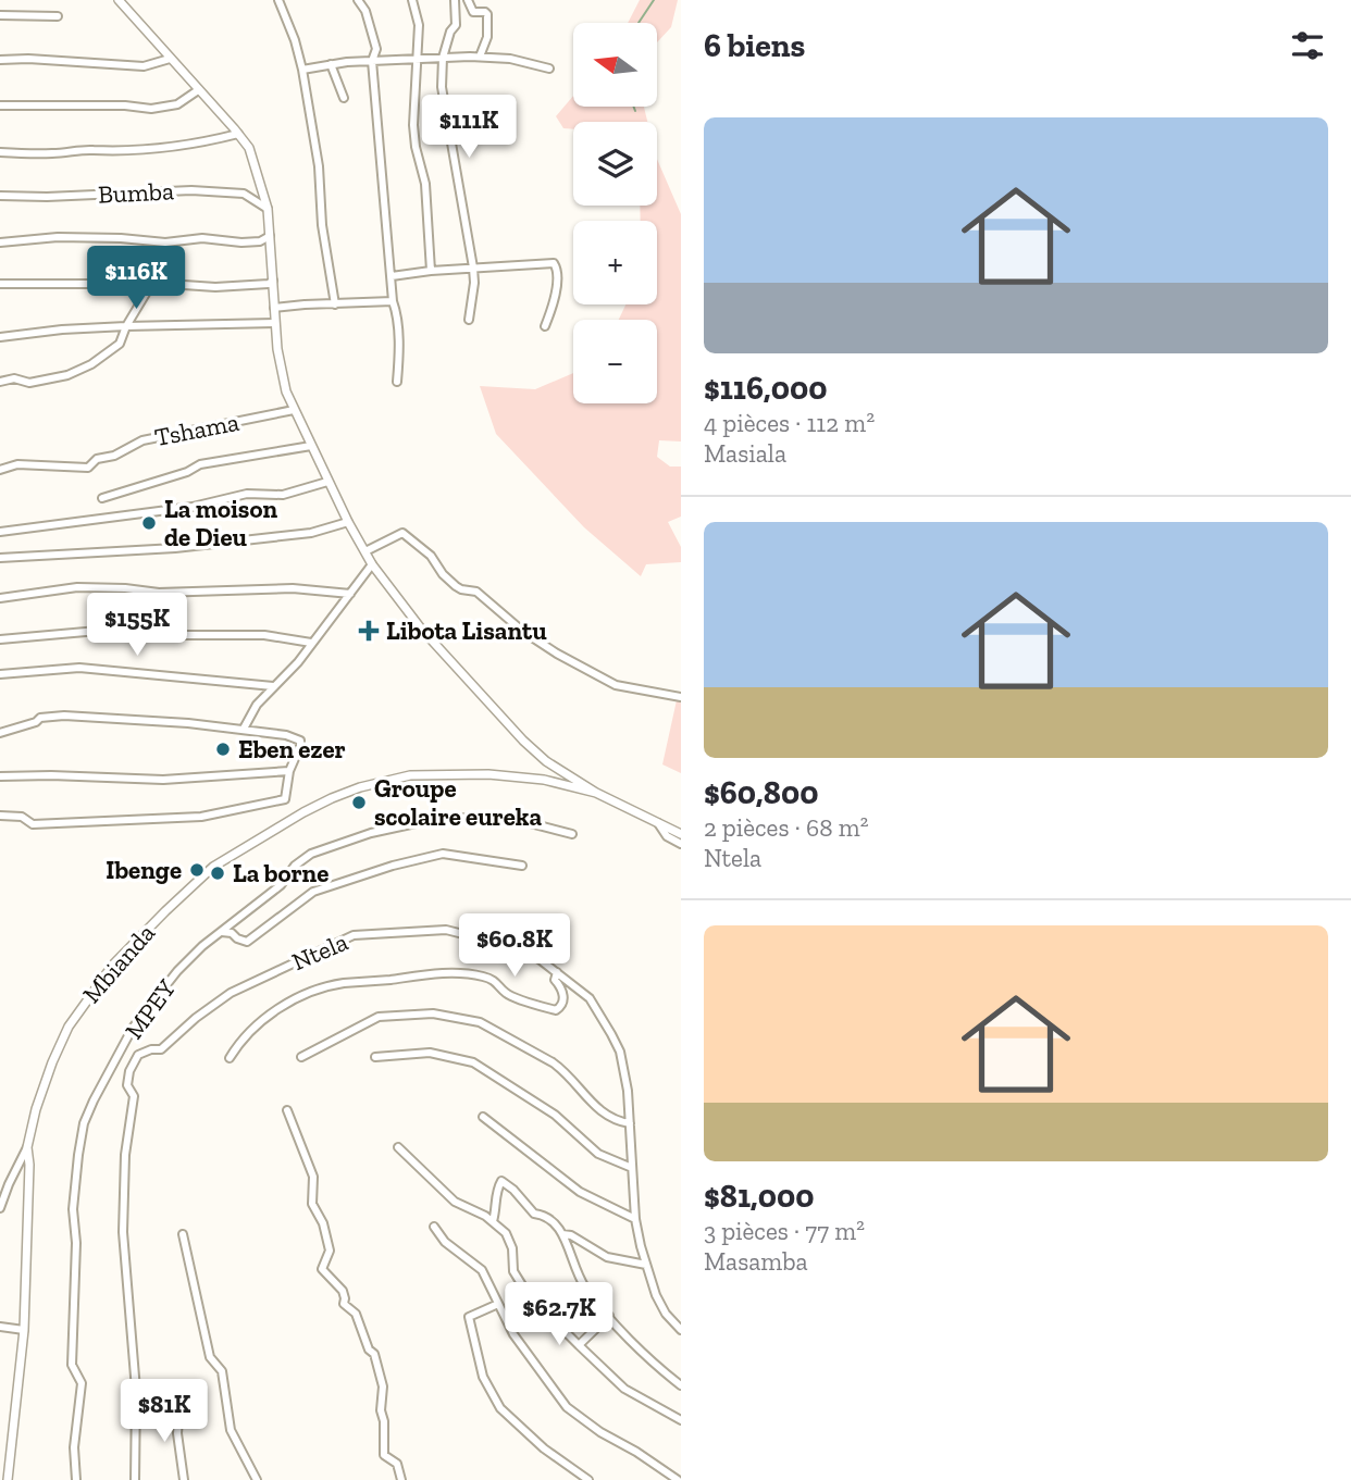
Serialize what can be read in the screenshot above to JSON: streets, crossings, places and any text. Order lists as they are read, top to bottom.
{
  "streets": {
    "street": [
      "Bumba",
      "Tshama",
      "Ntela",
      "Mbianda",
      "MPEY"
    ]
  },
  "places": {
    "other": [
      "La moison de Dieu",
      "Eben ezer",
      "Groupe scolaire eureka",
      "Ibenge",
      "La borne"
    ],
    "health": ["Libota Lisantu"]
  },
  "north": "left",
  "page": {
    "heading": "6 biens",
    "map_buttons": ["+", "−"],
    "list": [
      {
        "name": "$116,000",
        "note": "4 pièces · 112 m² · Masiala"
      },
      {
        "name": "$60,800",
        "note": "2 pièces · 68 m² · Ntela"
      },
      {
        "name": "$81,000",
        "note": "3 pièces · 77 m² · Masamba"
      }
    ],
    "price": [
      "$111K",
      "$116K",
      "$155K",
      "$60.8K",
      "$62.7K",
      "$81K"
    ]
  }
}
